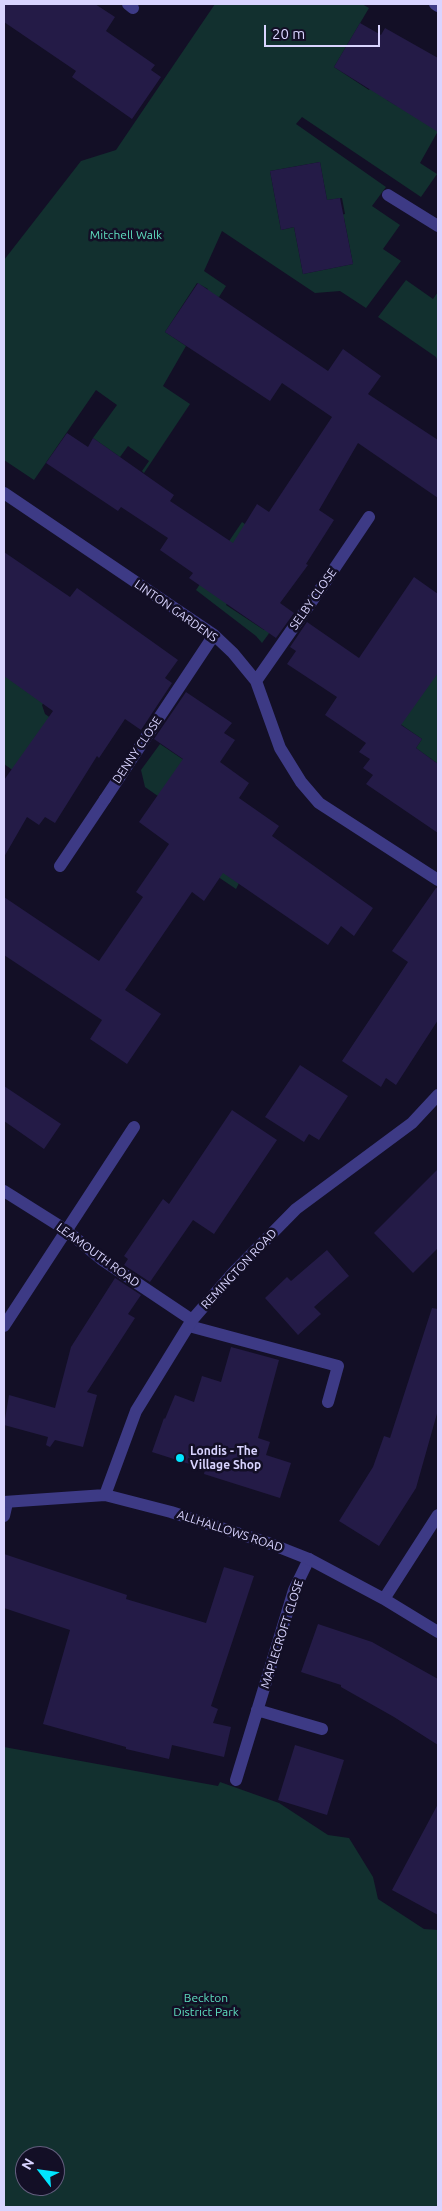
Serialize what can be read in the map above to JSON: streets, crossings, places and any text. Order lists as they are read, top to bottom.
{
  "streets": {
    "street": [
      "SELBY CLOSE",
      "LINTON GARDENS",
      "DENNY CLOSE",
      "LEAMOUTH ROAD",
      "REMINGTON ROAD",
      "ALLHALLOWS ROAD",
      "MAPLECROFT CLOSE"
    ]
  },
  "crossings": [
    ["SELBY CLOSE", "LINTON GARDENS"],
    ["LINTON GARDENS", "DENNY CLOSE"],
    ["LEAMOUTH ROAD", "REMINGTON ROAD"],
    ["REMINGTON ROAD", "ALLHALLOWS ROAD"],
    ["ALLHALLOWS ROAD", "MAPLECROFT CLOSE"]
  ],
  "parks": ["Mitchell Walk", "Beckton District Park"],
  "places": ["Londis - The Village Shop"],
  "scale_bar": "20 m",
  "north": "top left"
}
